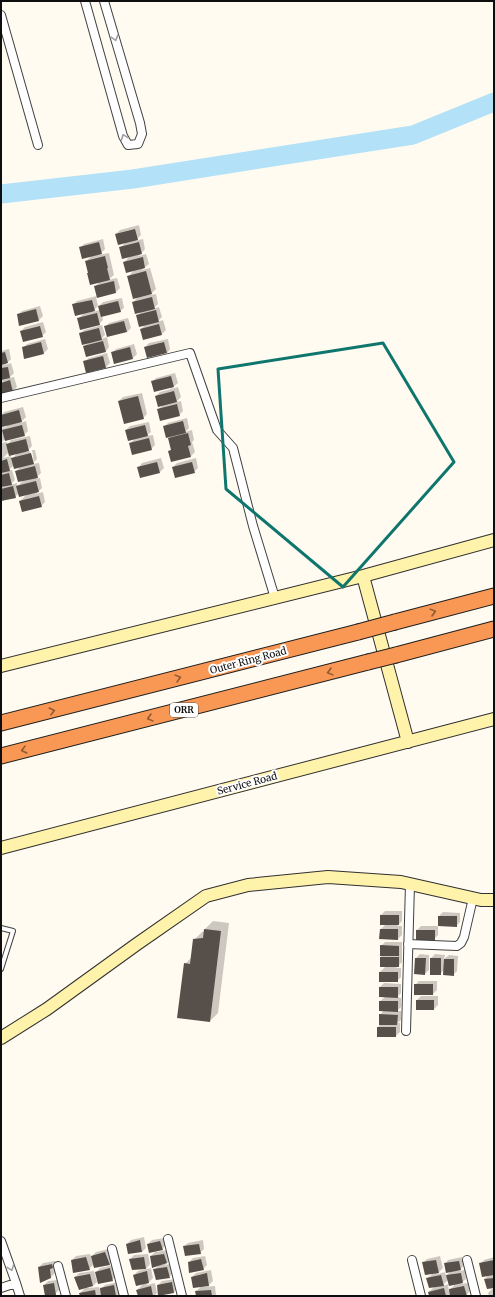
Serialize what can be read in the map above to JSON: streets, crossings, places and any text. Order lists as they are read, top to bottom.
{
  "streets": {
    "highway": ["Outer Ring Road", "ORR"],
    "main road": ["Service Road"]
  }
}
